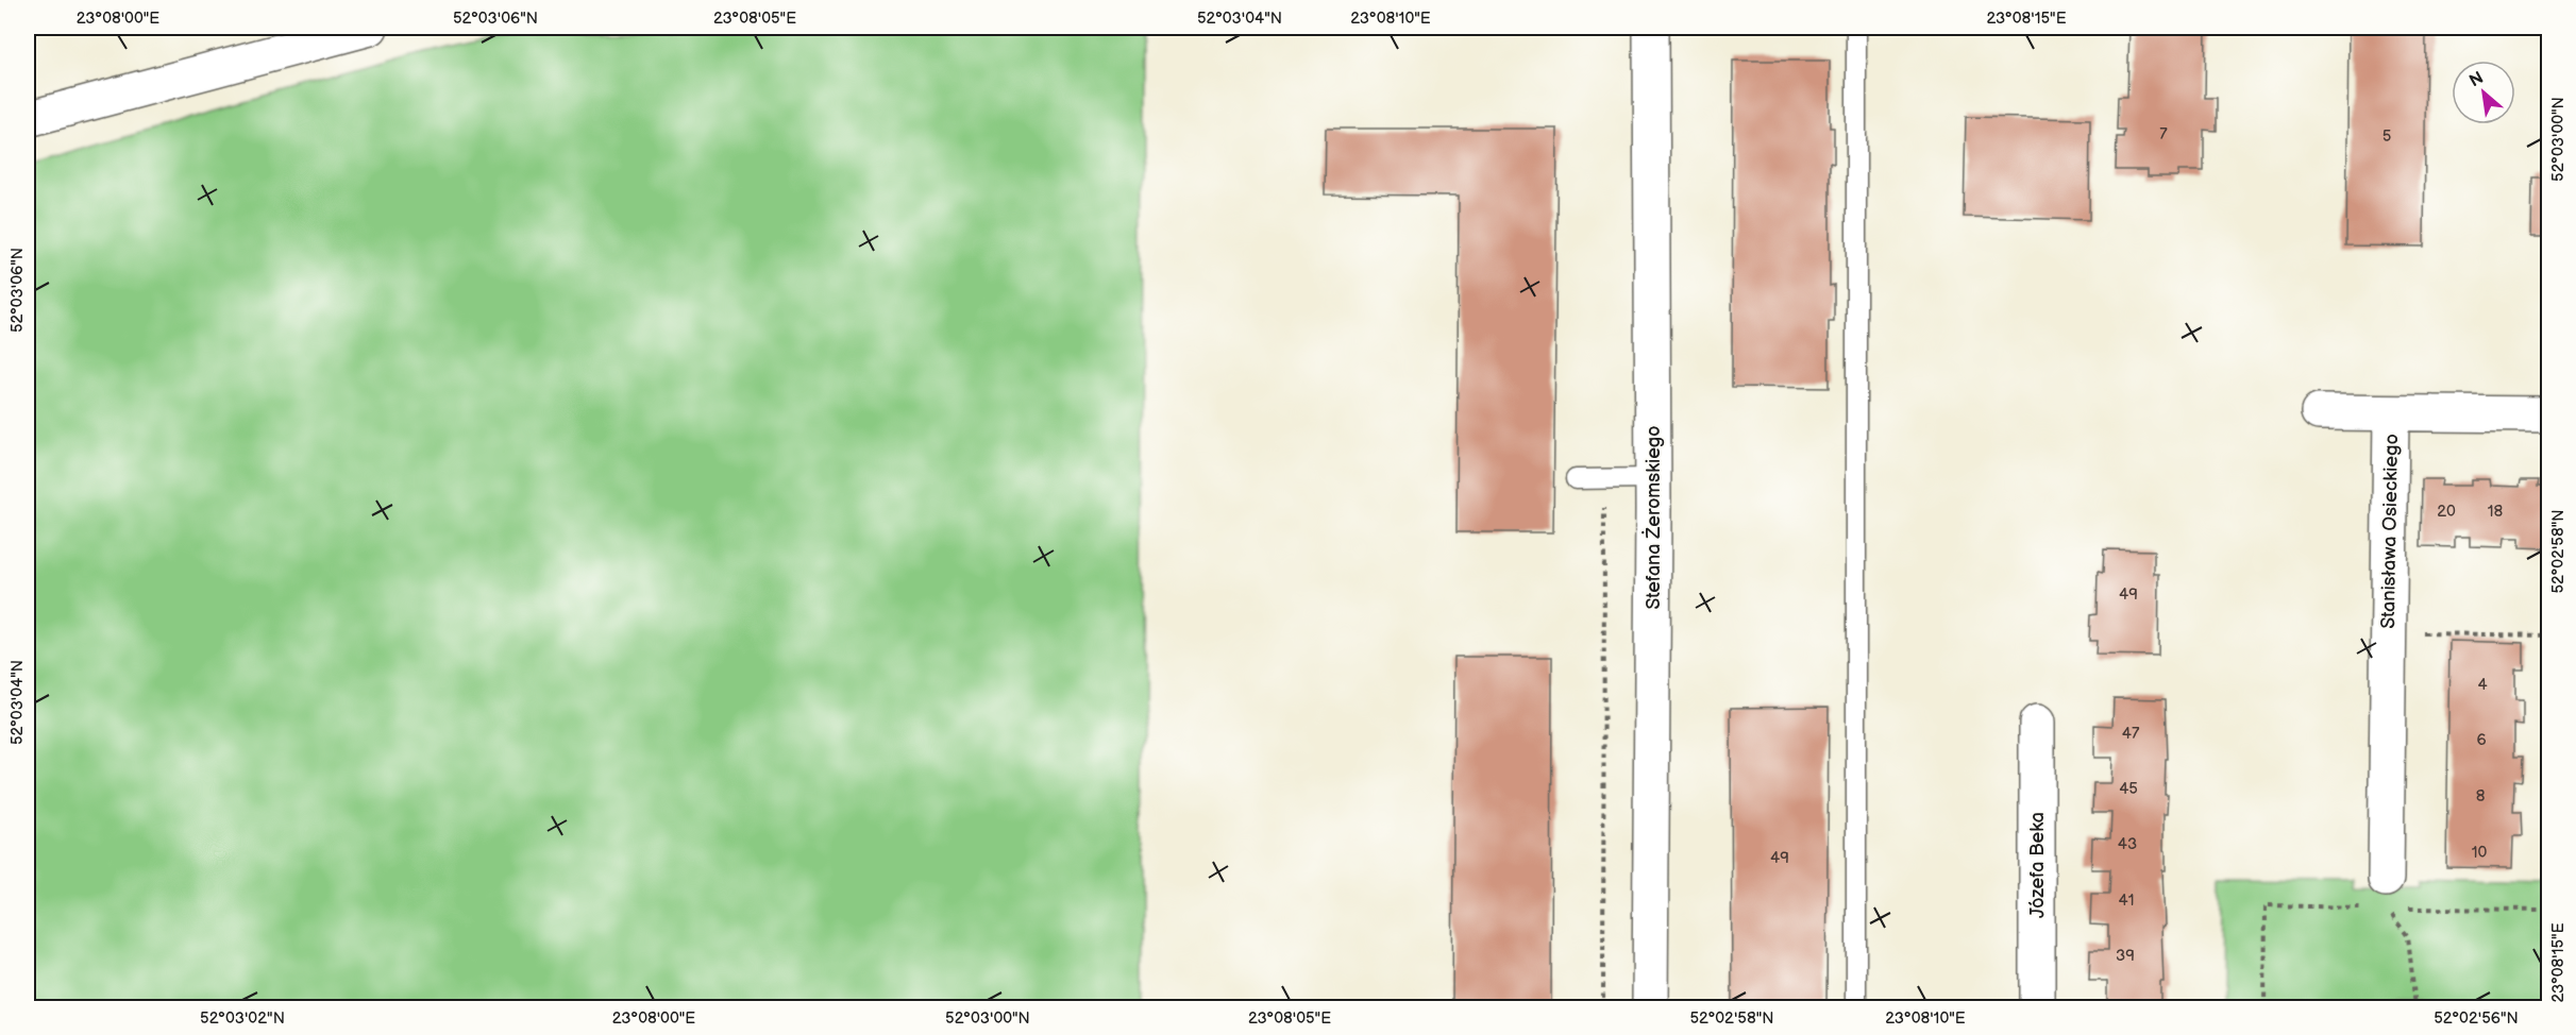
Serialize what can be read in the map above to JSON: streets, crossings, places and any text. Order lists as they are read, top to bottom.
{
  "streets": {
    "main road": ["Stefana Żeromskiego", "Stanisława Osieckiego", "Józefa Beka"]
  },
  "house_numbers": [
    "7",
    "5",
    "20",
    "18",
    "49",
    "4",
    "47",
    "6",
    "45",
    "8",
    "43",
    "10",
    "49",
    "41",
    "39"
  ],
  "north": "top left",
  "coordinates": [
    "23°08'00\"E",
    "52°03'06\"N",
    "23°08'05\"E",
    "52°03'04\"N",
    "23°08'10\"E",
    "23°08'15\"E",
    "52°03'00\"N",
    "52°02'58\"N",
    "52°03'02\"N",
    "52°02'56\"N"
  ]
}
